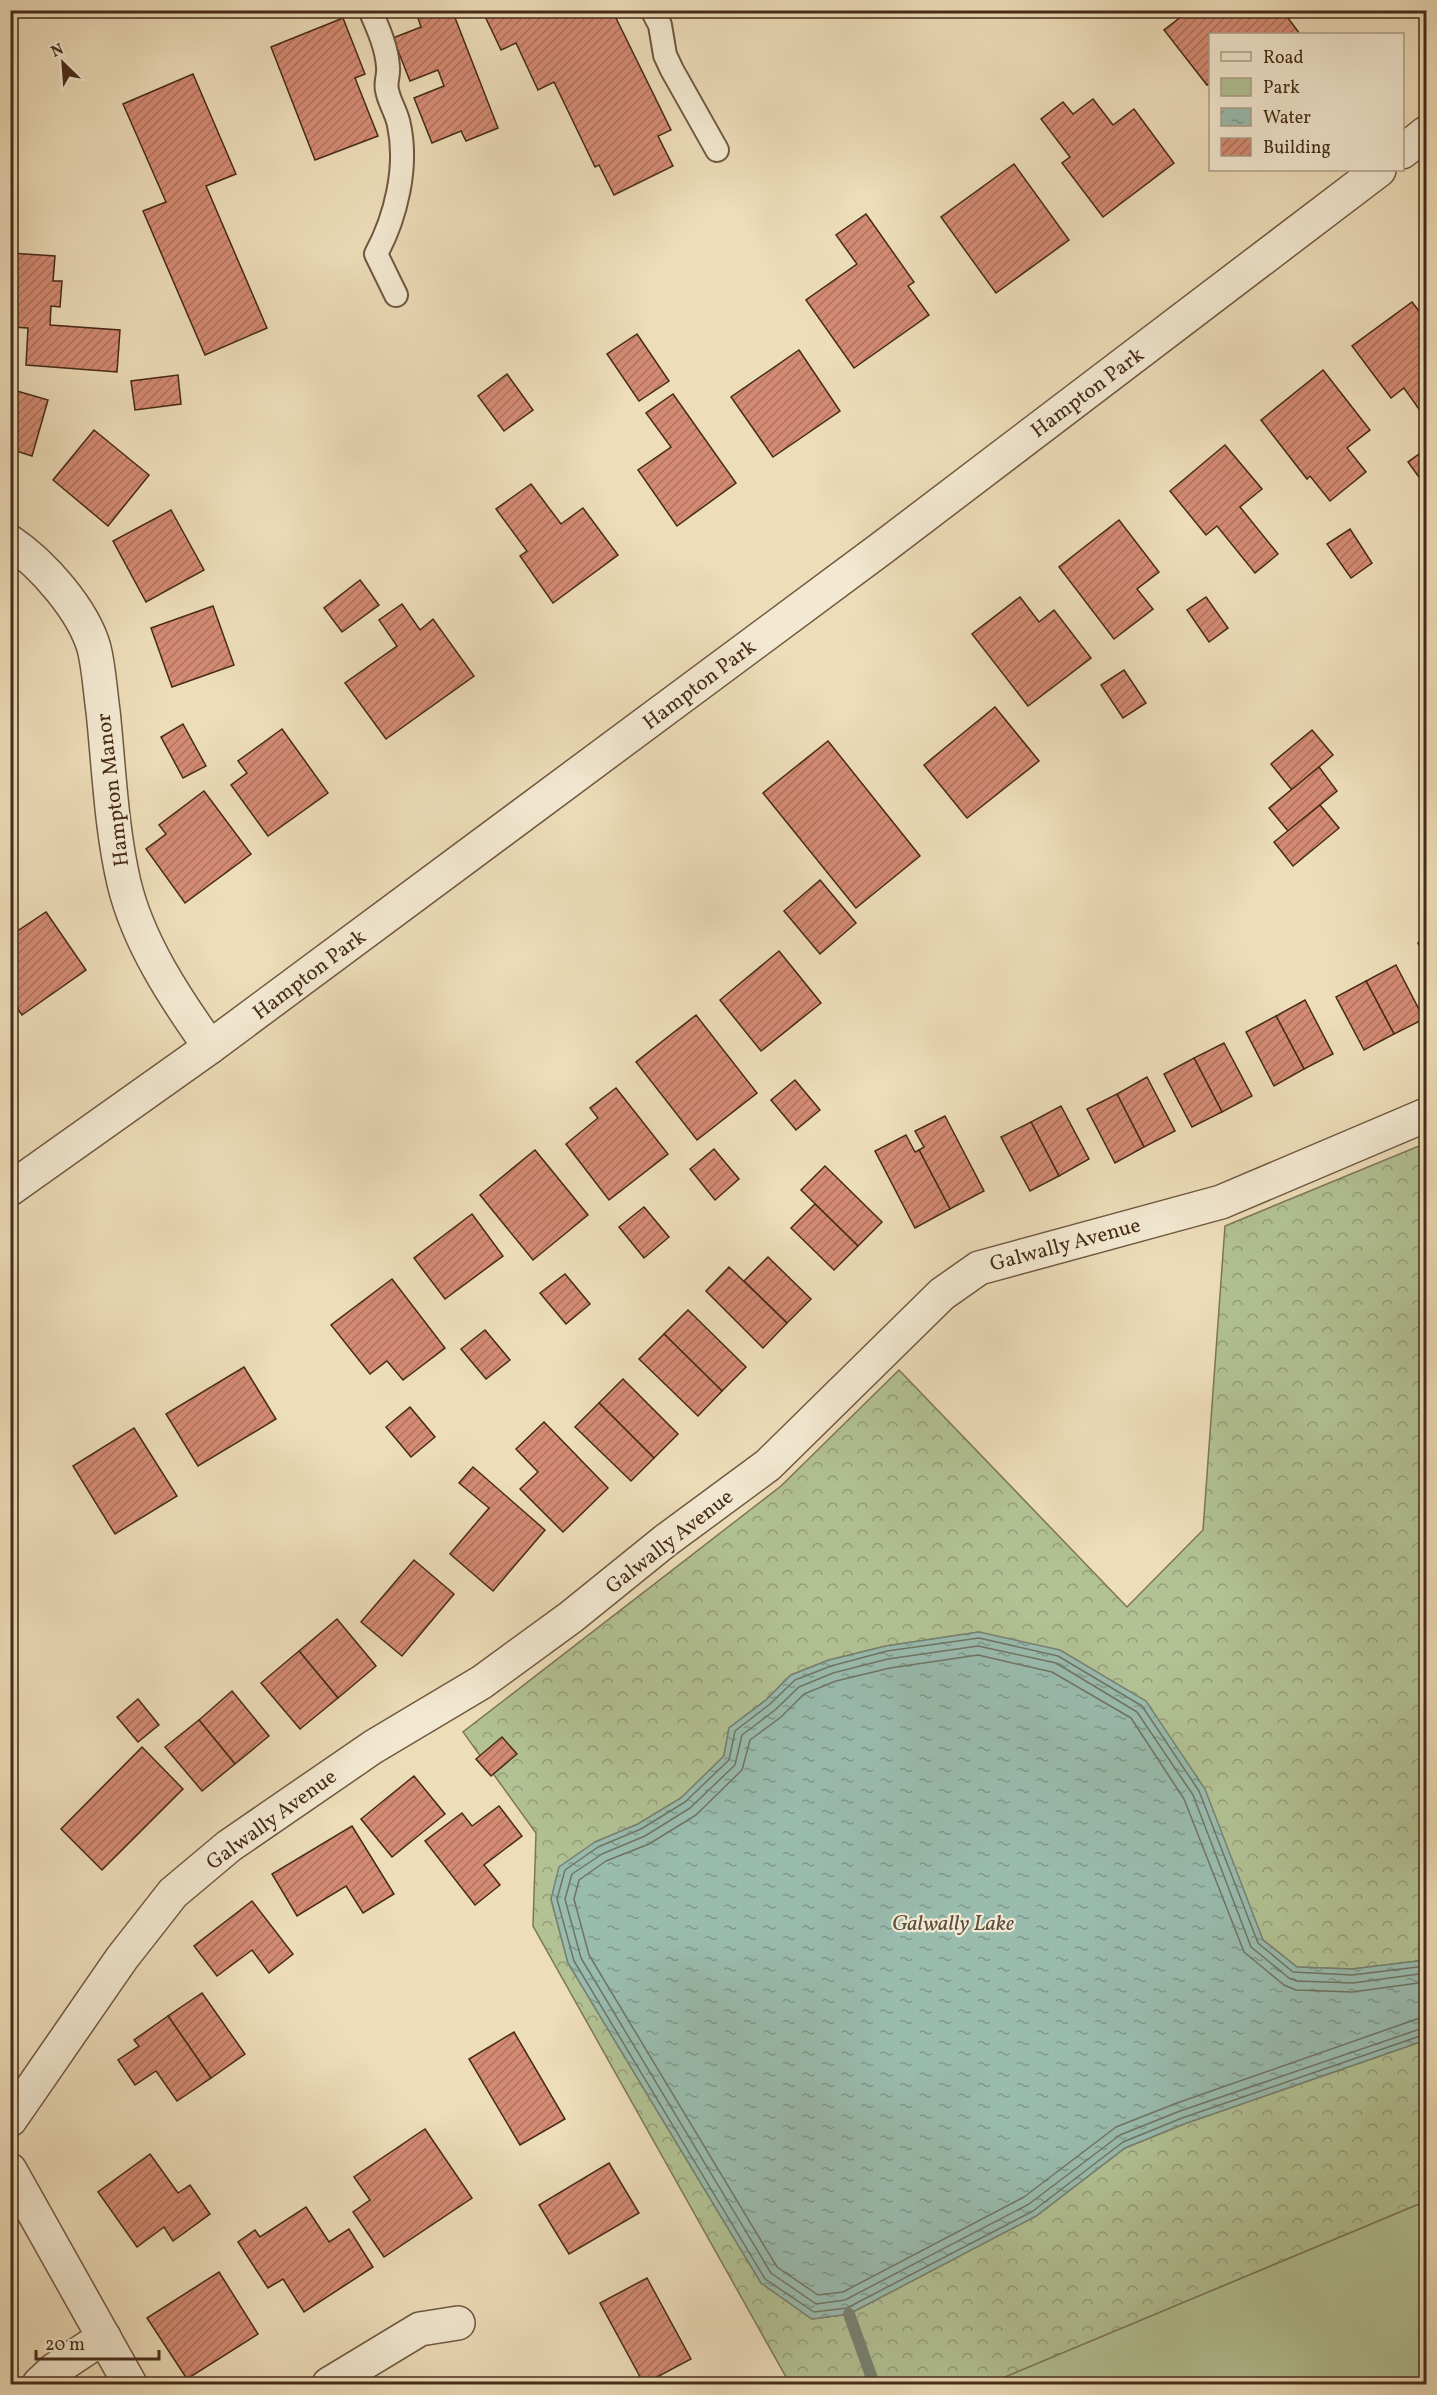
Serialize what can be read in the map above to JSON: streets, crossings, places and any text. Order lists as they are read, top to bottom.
{
  "streets": {
    "street": ["Hampton Park", "Hampton Manor", "Galwally Avenue"]
  },
  "crossings": [
    ["Hampton Park", "Hampton Manor"]
  ],
  "water": ["Galwally Lake"],
  "legend": [
    "Road",
    "Park",
    "Water",
    "Building"
  ],
  "scale_bar": "20 m",
  "north": "top left"
}
